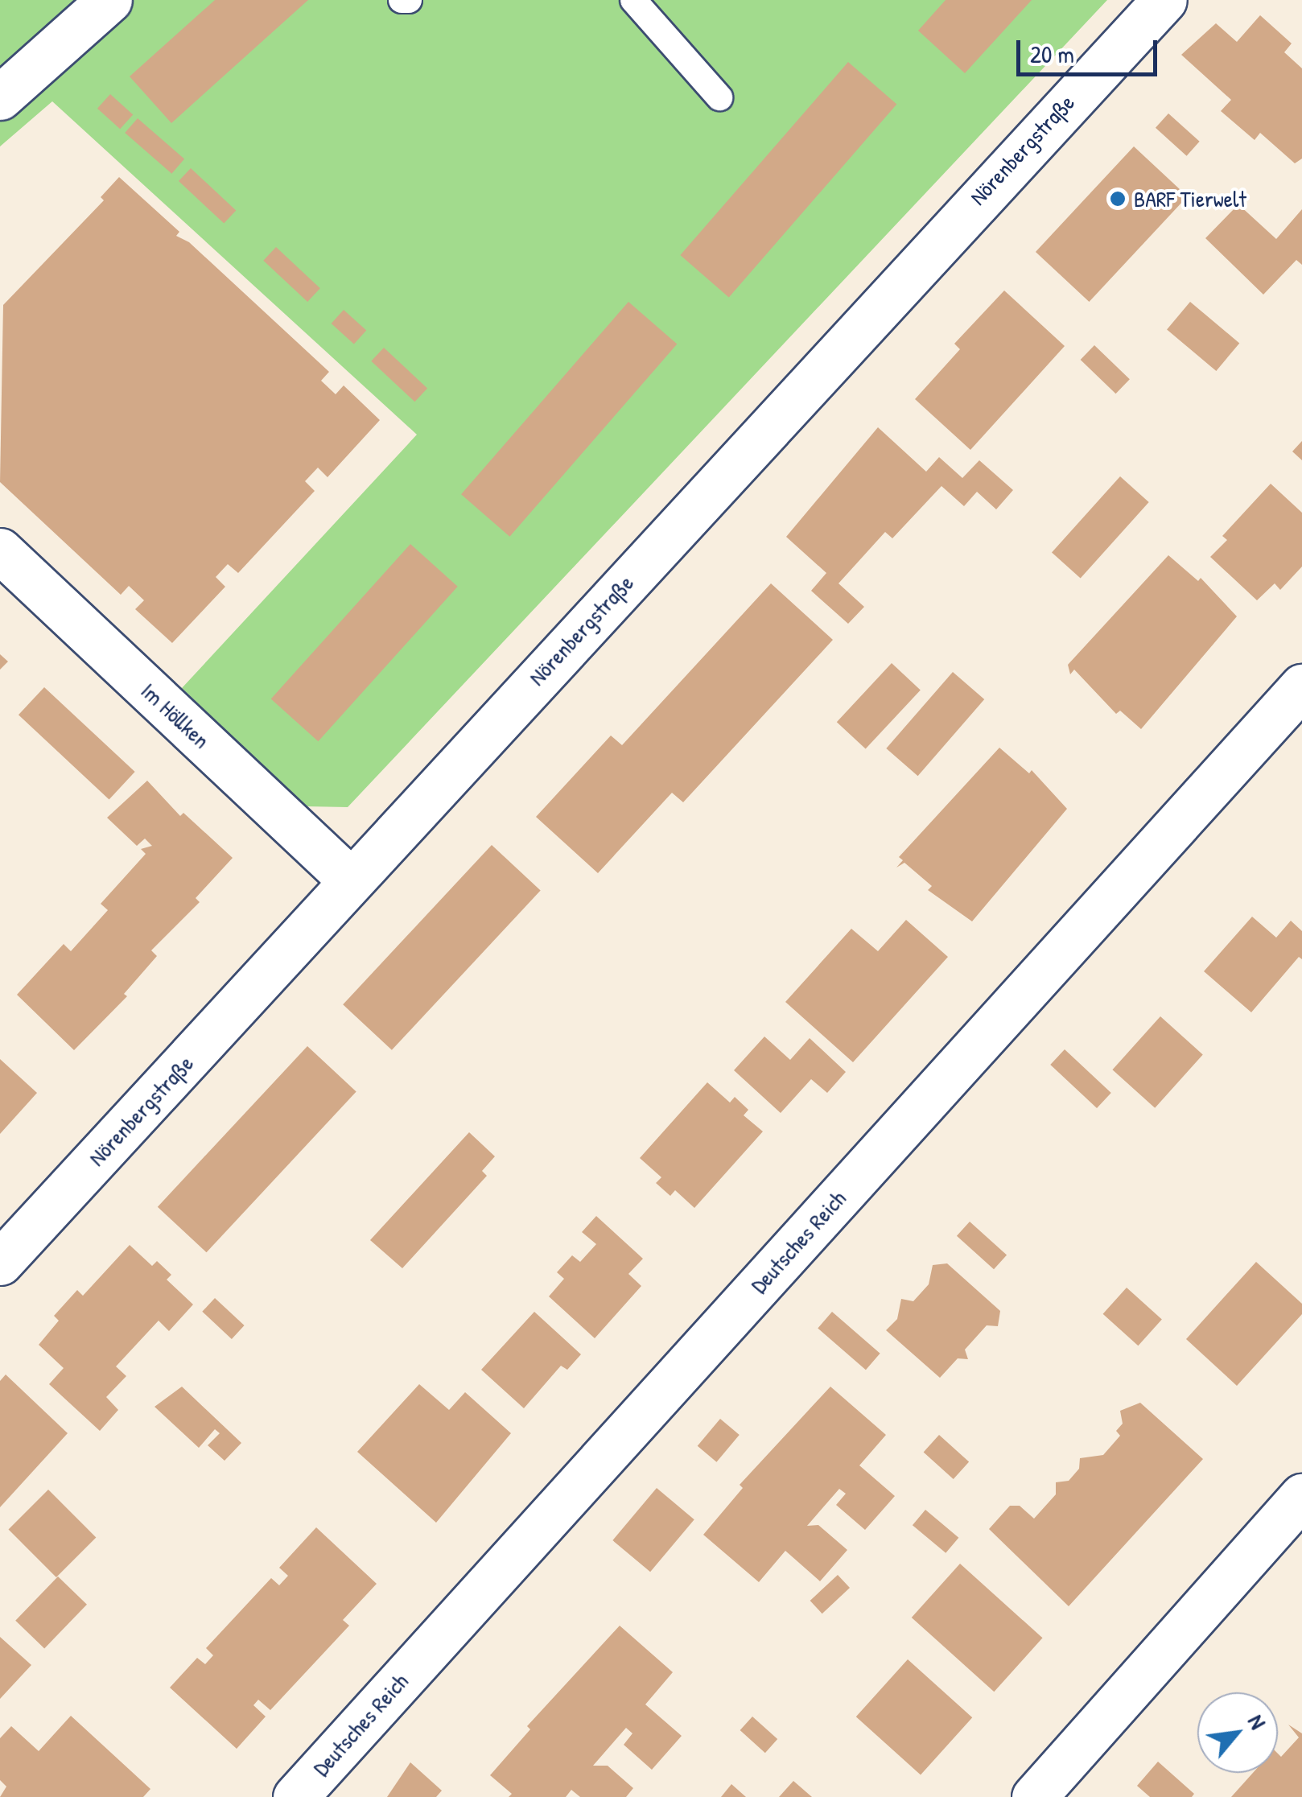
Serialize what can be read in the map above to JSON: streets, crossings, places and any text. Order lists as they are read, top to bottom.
{
  "streets": {
    "street": ["Nörenbergstraße", "Im Höllken", "Deutsches Reich"]
  },
  "crossings": [
    ["Nörenbergstraße", "Im Höllken"]
  ],
  "places": ["BARF Tierwelt"],
  "scale_bar": "20 m",
  "north": "top right"
}
